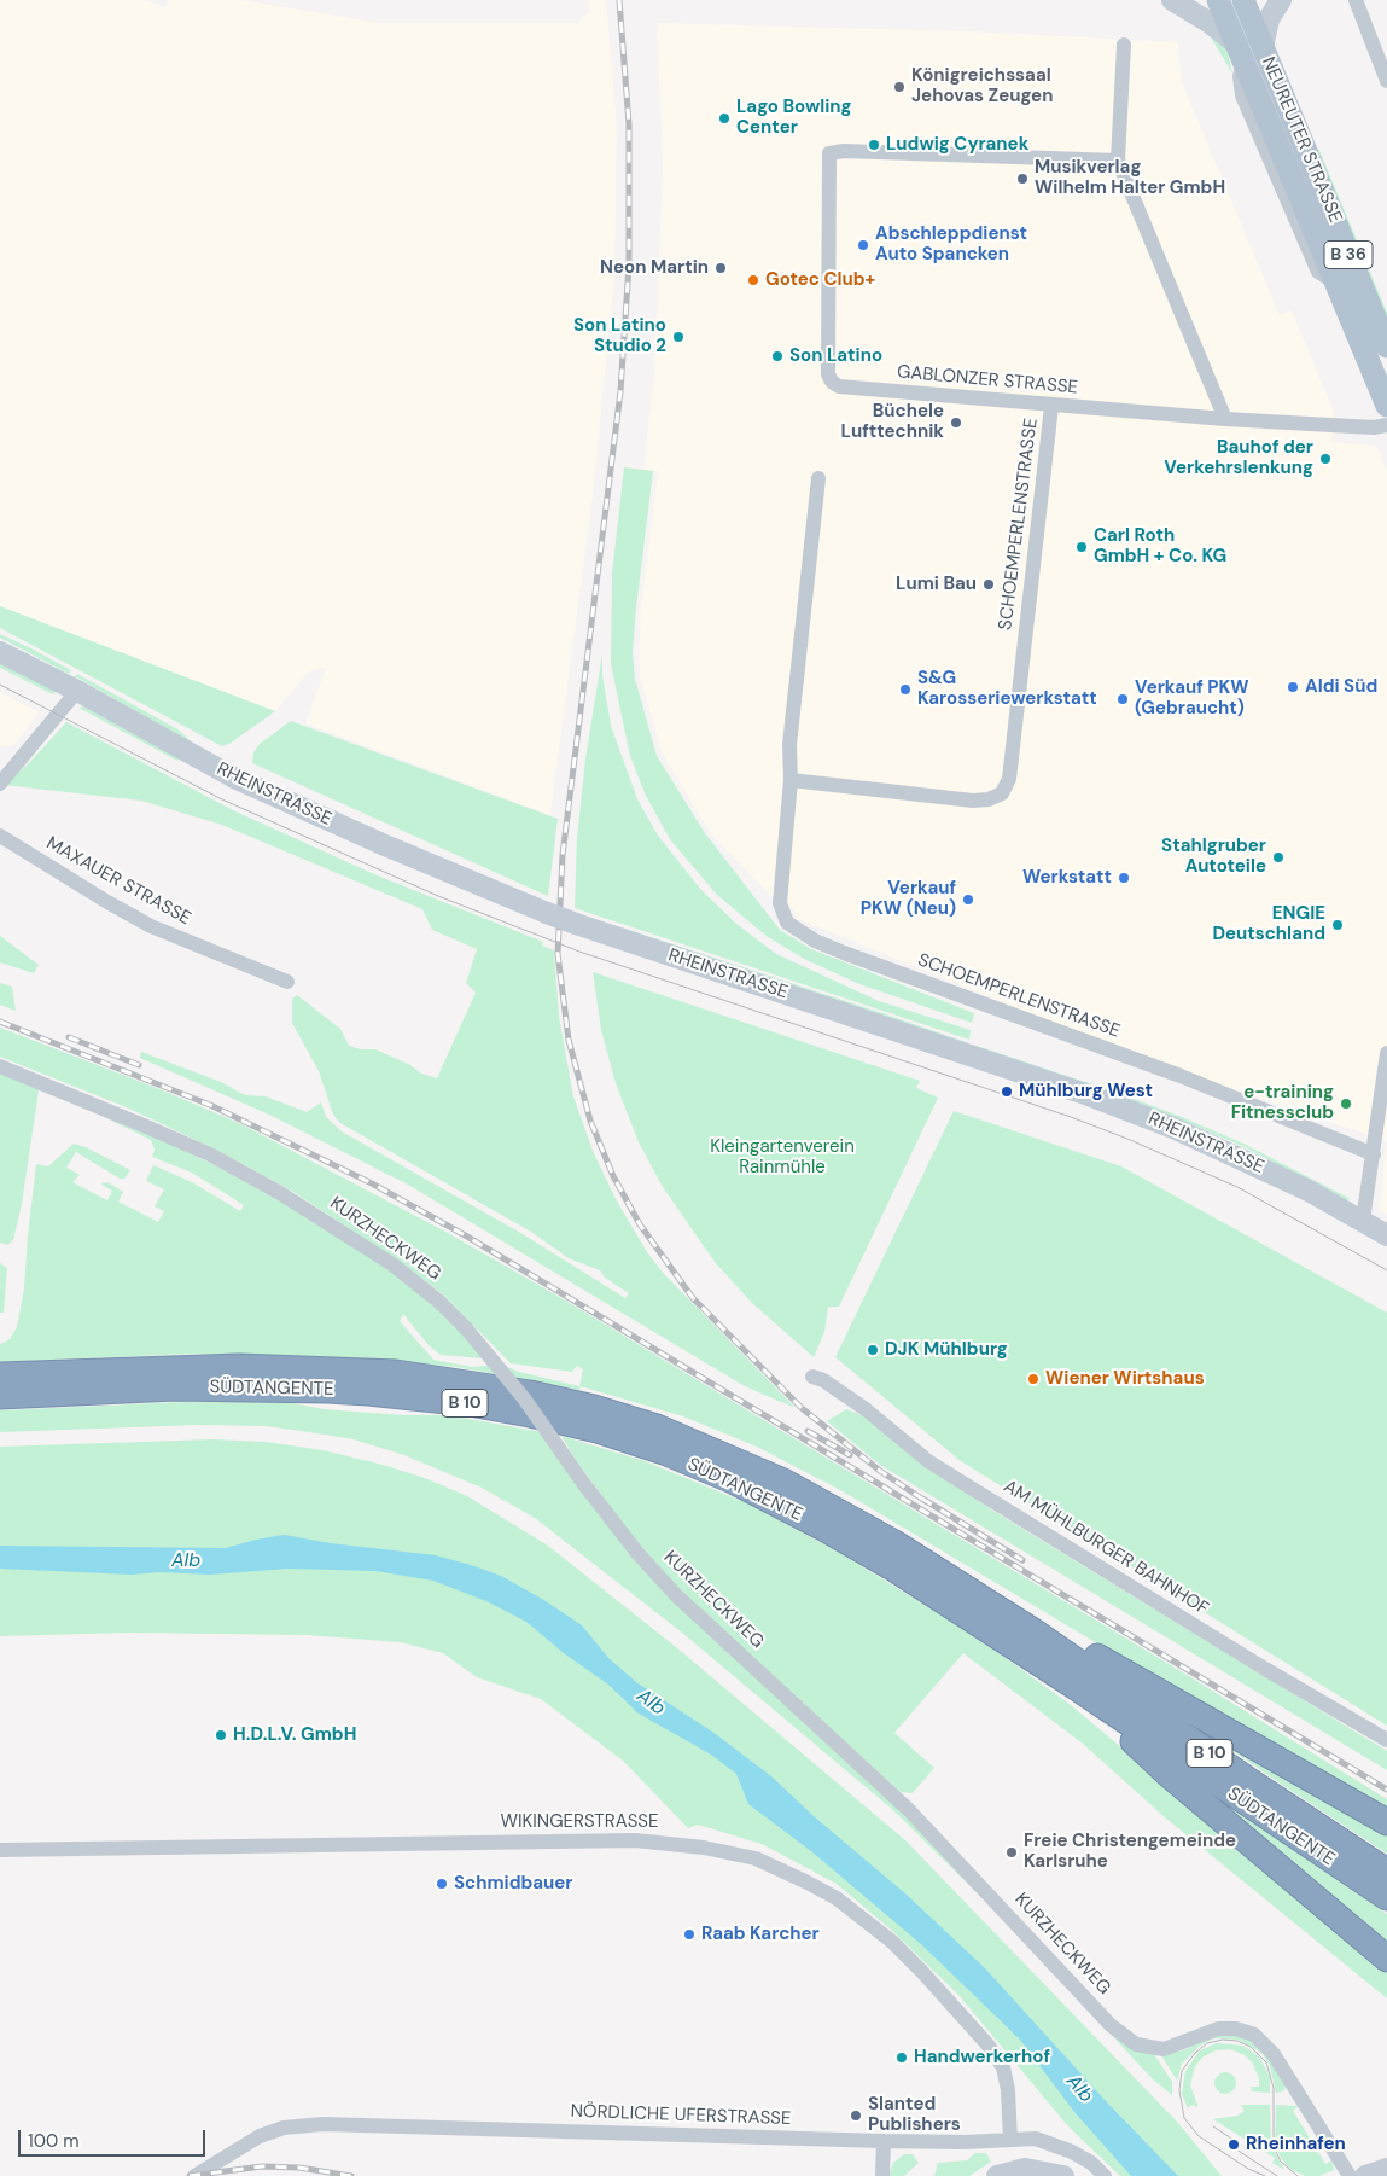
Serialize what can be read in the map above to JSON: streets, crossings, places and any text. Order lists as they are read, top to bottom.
{
  "streets": {
    "highway": ["SÜDTANGENTE", "B 10"],
    "main road": ["NEUREUTER STRASSE", "B 36", "RHEINSTRASSE"],
    "street": [
      "GABLONZER STRASSE",
      "SCHOEMPERLENSTRASSE",
      "MAXAUER STRASSE",
      "KURZHECKWEG",
      "AM MÜHLBURGER BAHNHOF",
      "WIKINGERSTRASSE",
      "NÖRDLICHE UFERSTRASSE"
    ]
  },
  "crossings": [
    ["GABLONZER STRASSE", "SCHOEMPERLENSTRASSE"],
    ["WIKINGERSTRASSE", "NÖRDLICHE UFERSTRASSE"]
  ],
  "water": ["Alb"],
  "parks": ["Kleingartenverein Rainmühle"],
  "places": [
    "Königreichssaal Jehovas Zeugen",
    "Lago Bowling Center",
    "Ludwig Cyranek",
    "Musikverlag Wilhelm Halter GmbH",
    "Abschleppdienst Auto Spancken",
    "Neon Martin",
    "Gotec Club+",
    "Son Latino Studio 2",
    "Son Latino",
    "Büchele Lufttechnik",
    "Bauhof der Verkehrslenkung",
    "Carl Roth GmbH + Co. KG",
    "Lumi Bau",
    "Aldi Süd",
    "S&G Karosseriewerkstatt",
    "Verkauf PKW (Gebraucht)",
    "Stahlgruber Autoteile",
    "Werkstatt",
    "Verkauf PKW (Neu)",
    "ENGIE Deutschland",
    "Mühlburg West",
    "e-training Fitnessclub",
    "DJK Mühlburg",
    "Wiener Wirtshaus",
    "H.D.L.V. GmbH",
    "Freie Christengemeinde Karlsruhe",
    "Schmidbauer",
    "Raab Karcher",
    "Handwerkerhof",
    "Slanted Publishers",
    "Rheinhafen"
  ],
  "scale_bar": "100 m"
}
